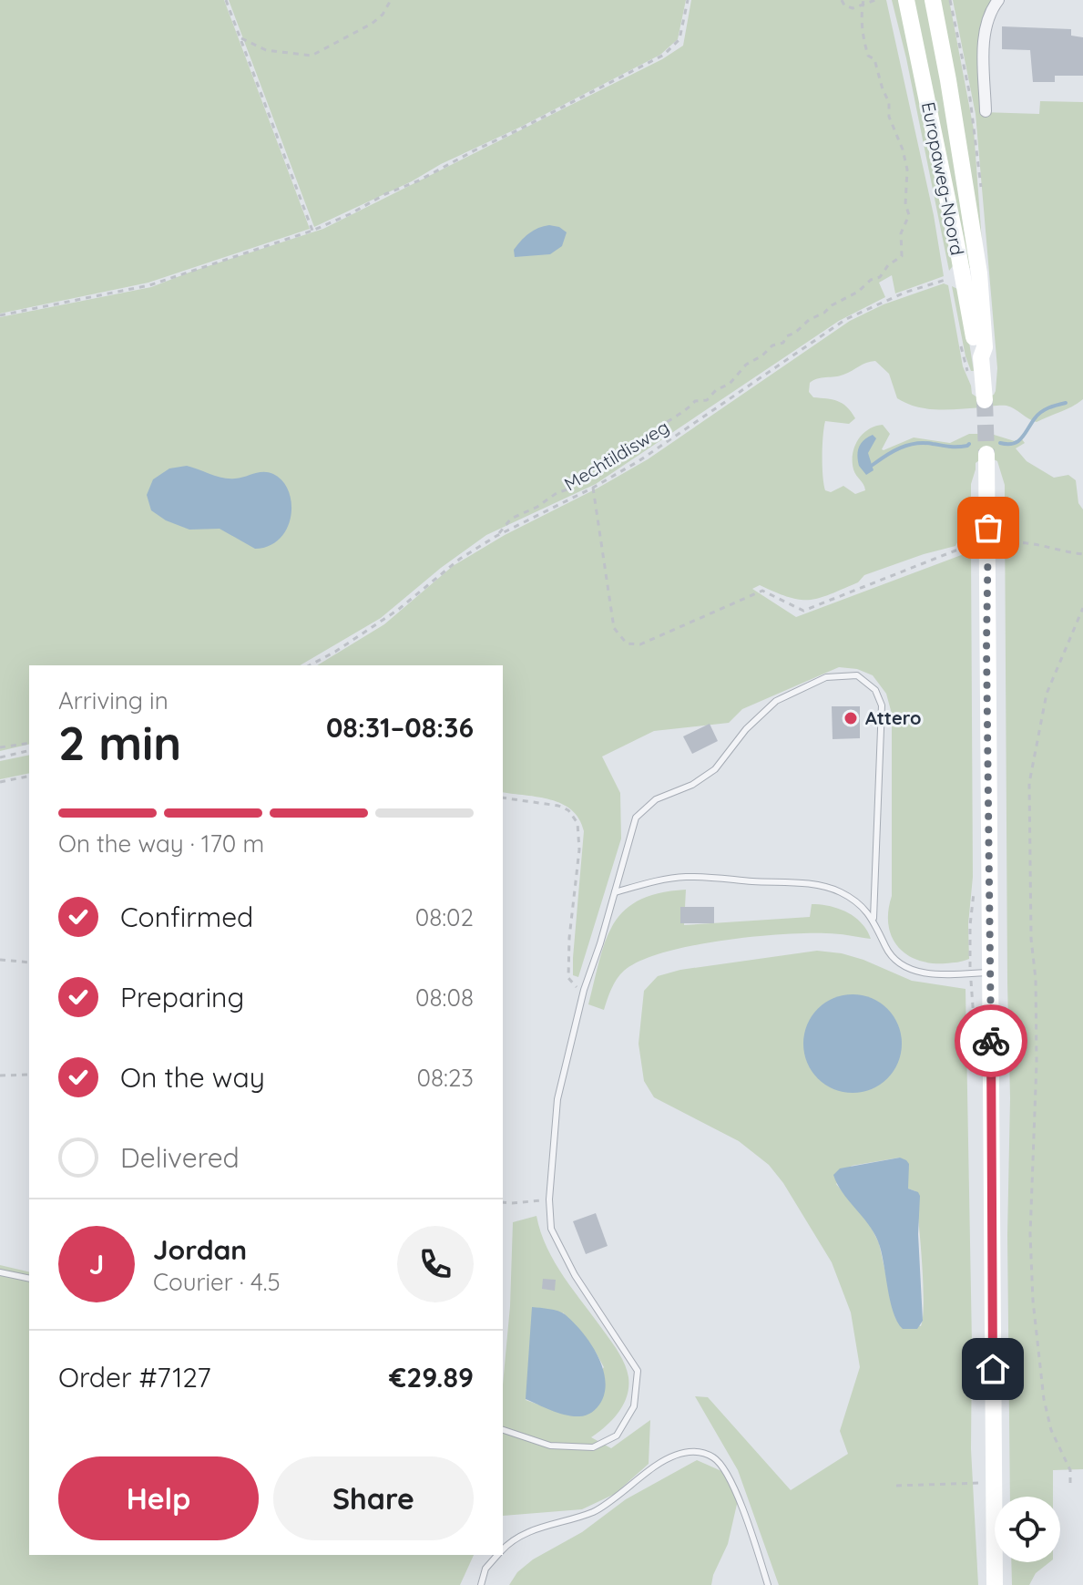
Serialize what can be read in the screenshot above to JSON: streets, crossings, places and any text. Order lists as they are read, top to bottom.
{
  "streets": {
    "street": ["Europaweg-Noord"],
    "path": ["Mechtildisweg"]
  },
  "places": ["Attero"],
  "page": {
    "heading": ["2 min", "Arriving in", "08:31–08:36"],
    "panel": [
      "Jordan",
      "Courier · 4.5",
      "Order #7127",
      "€29.89"
    ],
    "bar": "On the way · 170 m",
    "list": [
      ["Confirmed", "08:02"],
      ["Preparing", "08:08"],
      ["On the way", "08:23"],
      "Delivered"
    ],
    "round": "J",
    "buttons": ["Help", "Share"]
  }
}
